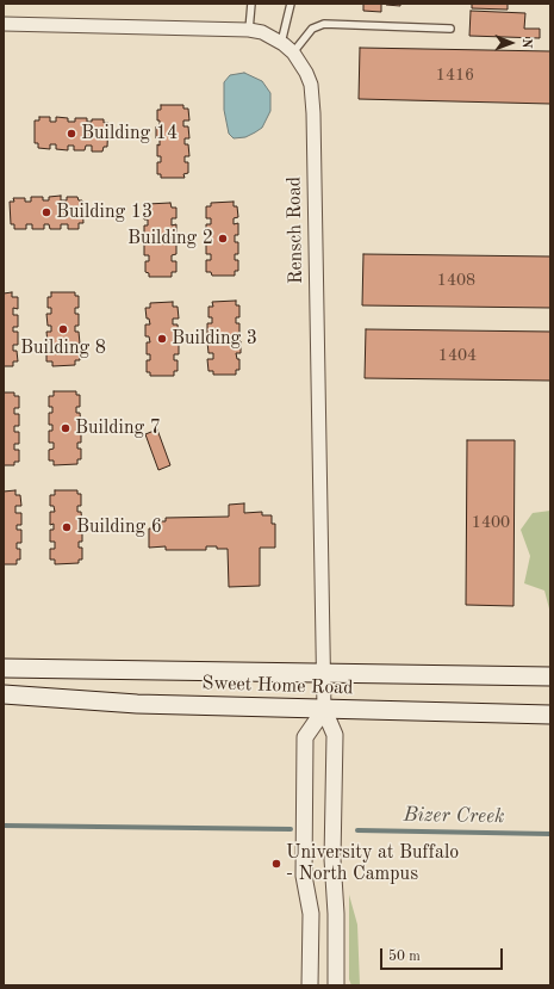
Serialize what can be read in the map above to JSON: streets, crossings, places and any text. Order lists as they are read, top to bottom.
{
  "streets": {
    "main road": ["Sweet Home Road"],
    "street": ["Rensch Road"]
  },
  "crossings": [
    ["Rensch Road", "Sweet Home Road"]
  ],
  "water": ["Bizer Creek"],
  "places": [
    "Building 14",
    "Building 13",
    "Building 2",
    "Building 8",
    "Building 3",
    "Building 7",
    "Building 6",
    "University at Buffalo - North Campus"
  ],
  "house_numbers": [
    "1416",
    "1408",
    "1404",
    "1400"
  ],
  "scale_bar": "50 m",
  "north": "right"
}
